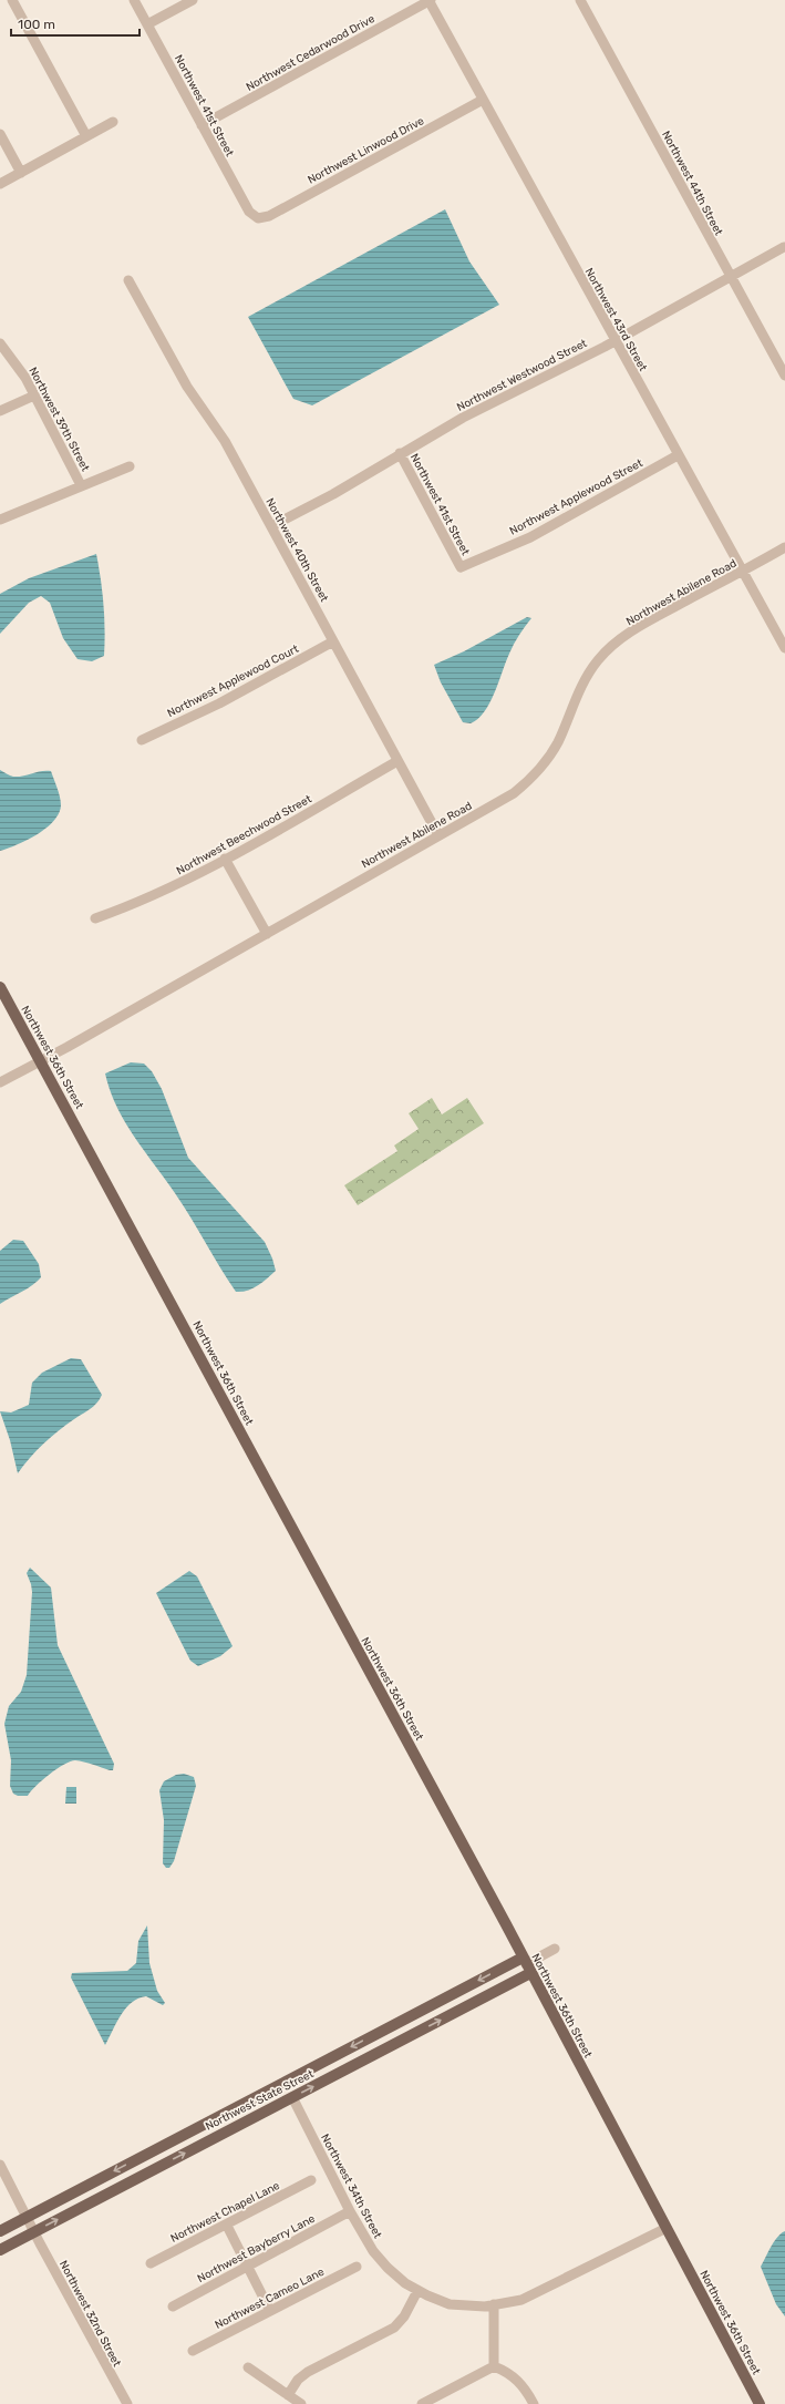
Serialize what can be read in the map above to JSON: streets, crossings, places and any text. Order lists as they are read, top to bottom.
{
  "streets": {
    "main road": ["Northwest 36th Street", "Northwest State Street"],
    "street": [
      "Northwest Cedarwood Drive",
      "Northwest 41st Street",
      "Northwest Linwood Drive",
      "Northwest 44th Street",
      "Northwest 43rd Street",
      "Northwest Westwood Street",
      "Northwest 39th Street",
      "Northwest Applewood Street",
      "Northwest 40th Street",
      "Northwest Abilene Road",
      "Northwest Applewood Court",
      "Northwest Beechwood Street",
      "Northwest 34th Street",
      "Northwest Chapel Lane",
      "Northwest Bayberry Lane",
      "Northwest Cameo Lane",
      "Northwest 32nd Street"
    ]
  },
  "crossings": [
    ["Northwest Cedarwood Drive", "Northwest 41st Street"],
    ["Northwest Cedarwood Drive", "Northwest 43rd Street"],
    ["Northwest 41st Street", "Northwest Linwood Drive"],
    ["Northwest 41st Street", "Northwest Westwood Street"],
    ["Northwest 41st Street", "Northwest Applewood Street"],
    ["Northwest Linwood Drive", "Northwest 43rd Street"],
    ["Northwest 44th Street", "Northwest Westwood Street"],
    ["Northwest 43rd Street", "Northwest Westwood Street"],
    ["Northwest 43rd Street", "Northwest Applewood Street"],
    ["Northwest 43rd Street", "Northwest Abilene Road"],
    ["Northwest Westwood Street", "Northwest 40th Street"],
    ["Northwest 40th Street", "Northwest Abilene Road"],
    ["Northwest 40th Street", "Northwest Applewood Court"],
    ["Northwest 40th Street", "Northwest Beechwood Street"],
    ["Northwest Abilene Road", "Northwest 36th Street"],
    ["Northwest 36th Street", "Northwest State Street"],
    ["Northwest 36th Street", "Northwest 34th Street"],
    ["Northwest State Street", "Northwest 34th Street"],
    ["Northwest State Street", "Northwest 32nd Street"],
    ["Northwest 34th Street", "Northwest Bayberry Lane"]
  ],
  "scale_bar": "100 m"
}
